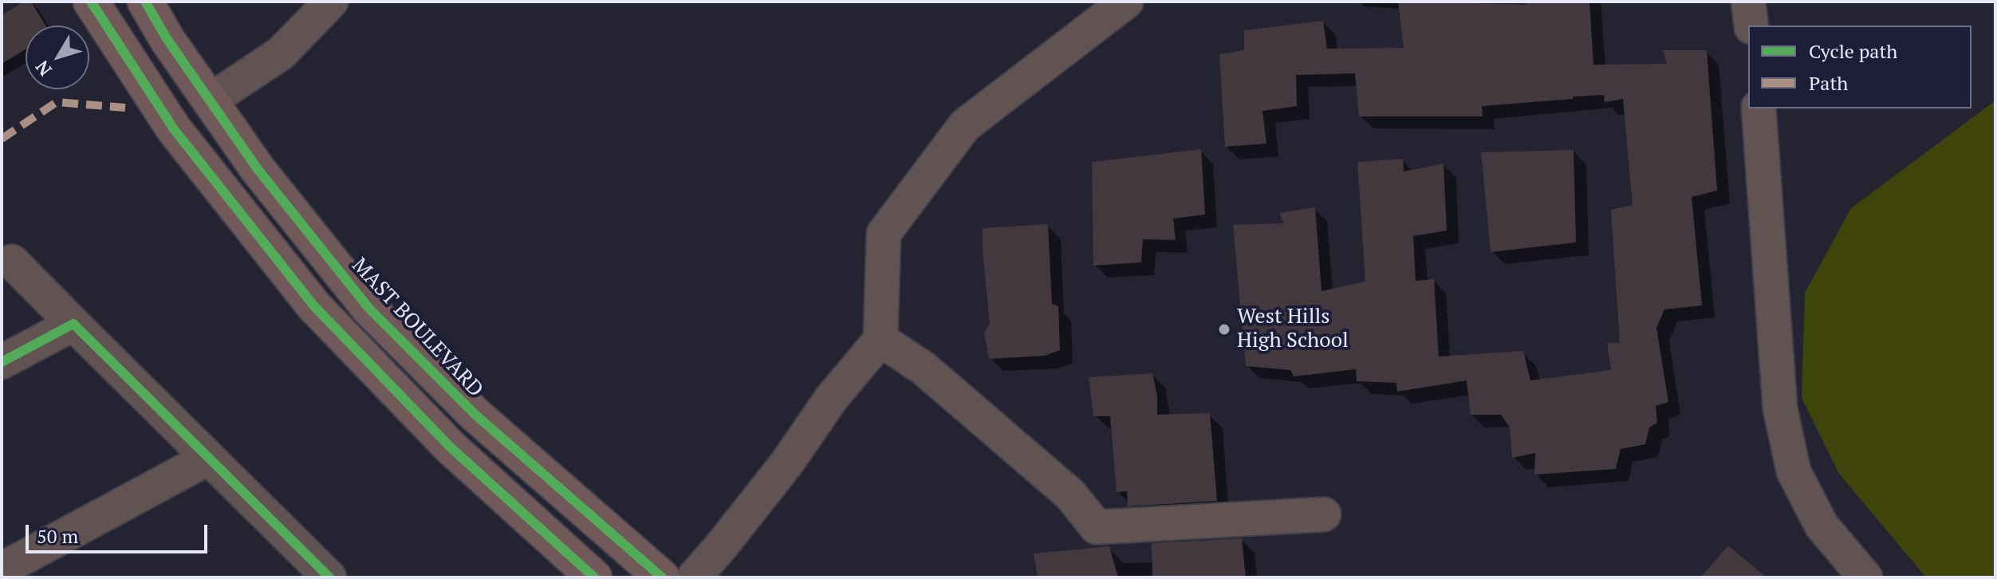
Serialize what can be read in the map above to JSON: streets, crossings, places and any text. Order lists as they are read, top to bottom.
{
  "streets": {
    "main road": ["MAST BOULEVARD"]
  },
  "places": ["West Hills High School"],
  "legend": ["Cycle path", "Path"],
  "scale_bar": "50 m",
  "north": "bottom left"
}
